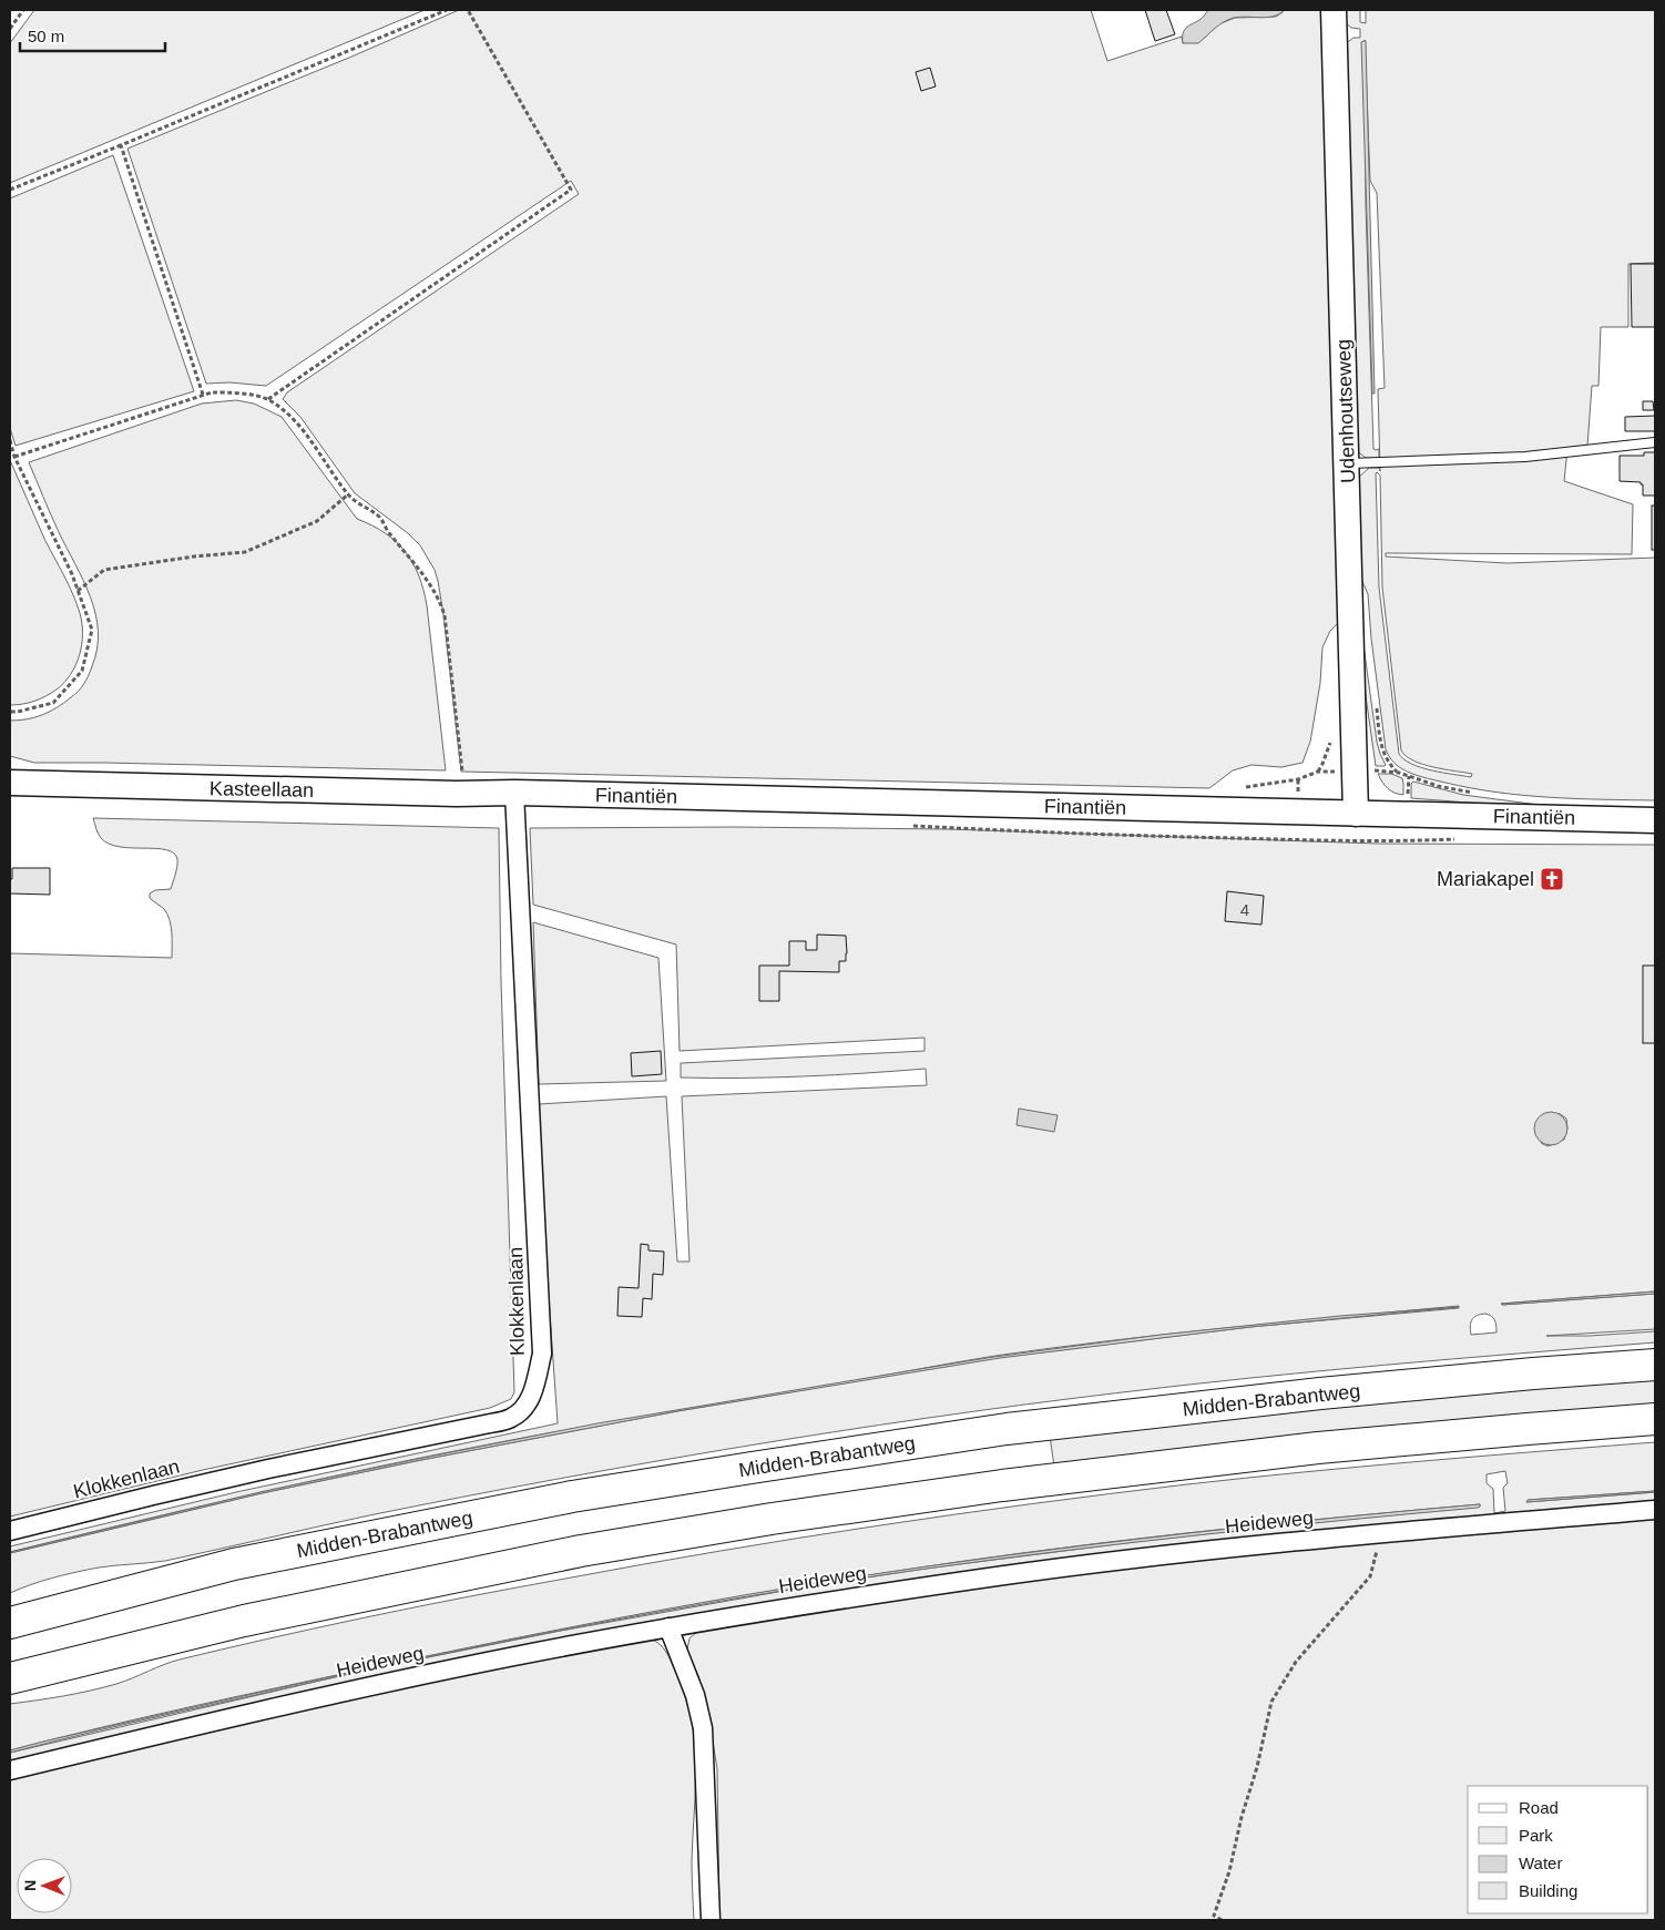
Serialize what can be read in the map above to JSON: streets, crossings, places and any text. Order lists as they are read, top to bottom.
{
  "streets": {
    "highway": ["Midden-Brabantweg"],
    "street": [
      "Udenhoutseweg",
      "Kasteellaan",
      "Finantiën",
      "Klokkenlaan",
      "Heideweg"
    ]
  },
  "crossings": [
    ["Udenhoutseweg", "Finantiën"],
    ["Kasteellaan", "Finantiën"],
    ["Kasteellaan", "Klokkenlaan"],
    ["Finantiën", "Klokkenlaan"]
  ],
  "places": {
    "church": ["Mariakapel"]
  },
  "house_numbers": ["4"],
  "legend": [
    "Road",
    "Park",
    "Water",
    "Building"
  ],
  "scale_bar": "50 m",
  "north": "left"
}
